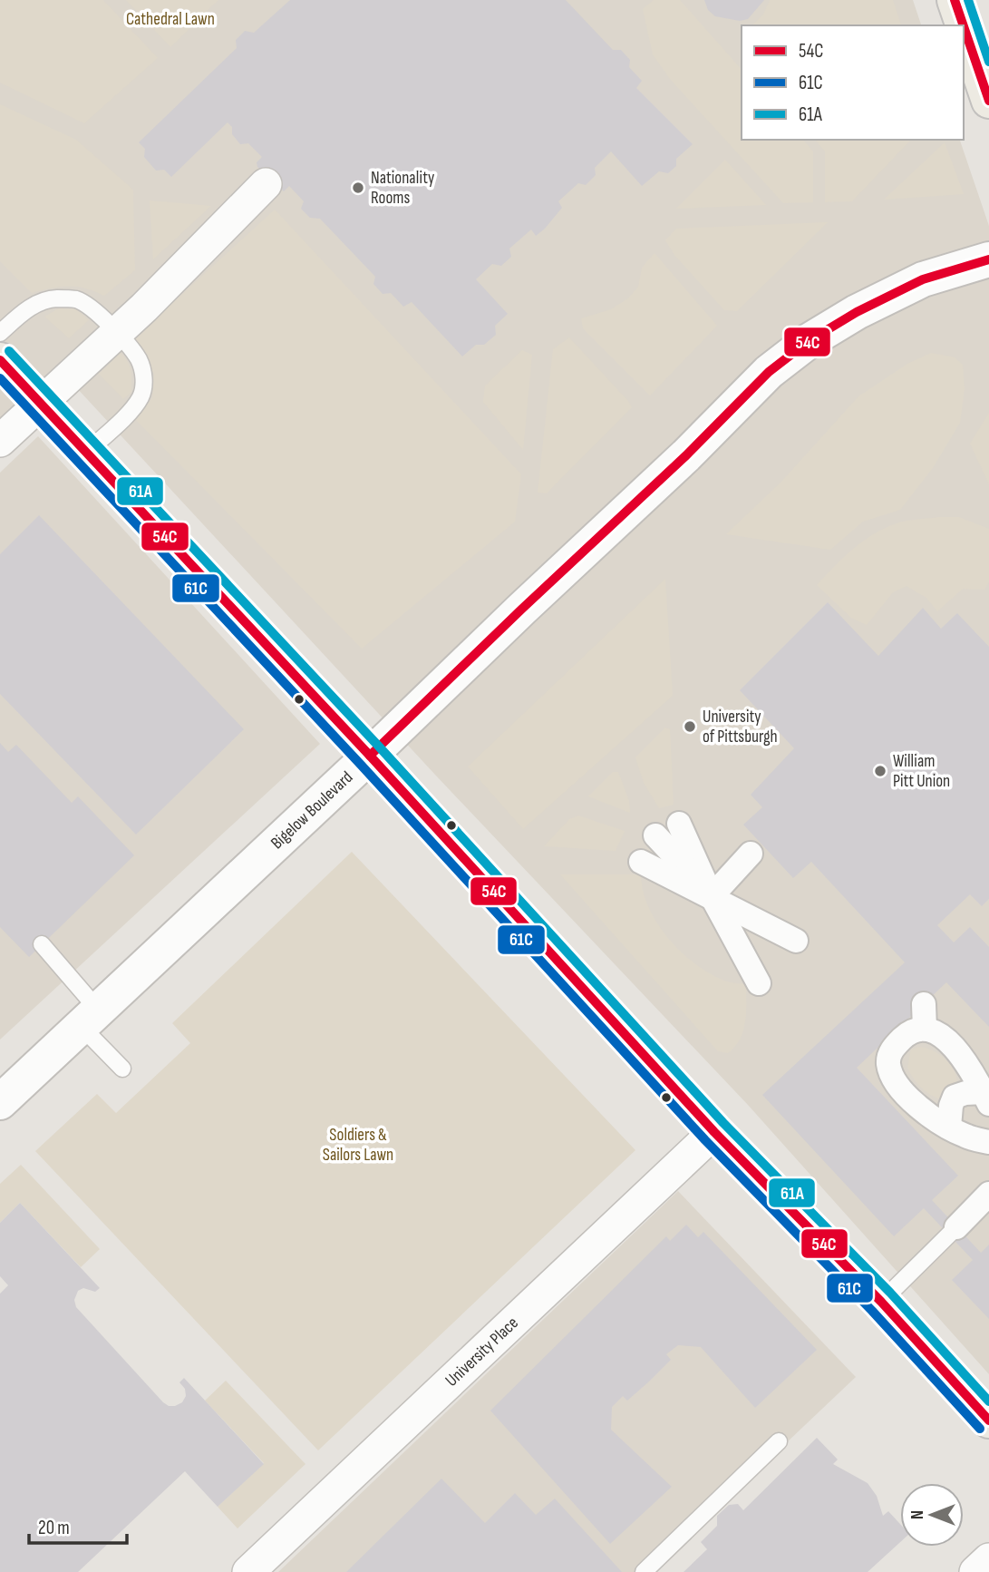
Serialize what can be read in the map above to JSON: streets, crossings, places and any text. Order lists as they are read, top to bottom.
{
  "streets": {
    "main road": ["Bigelow Boulevard"],
    "street": ["University Place"]
  },
  "parks": ["Cathedral Lawn", "Soldiers & Sailors Lawn"],
  "places": ["Nationality Rooms", "University of Pittsburgh", "William Pitt Union"],
  "lines": ["transit line 54C", "transit line 61A", "transit line 61C"],
  "legend": ["54C", "61C", "61A"],
  "scale_bar": "20 m",
  "north": "left"
}
